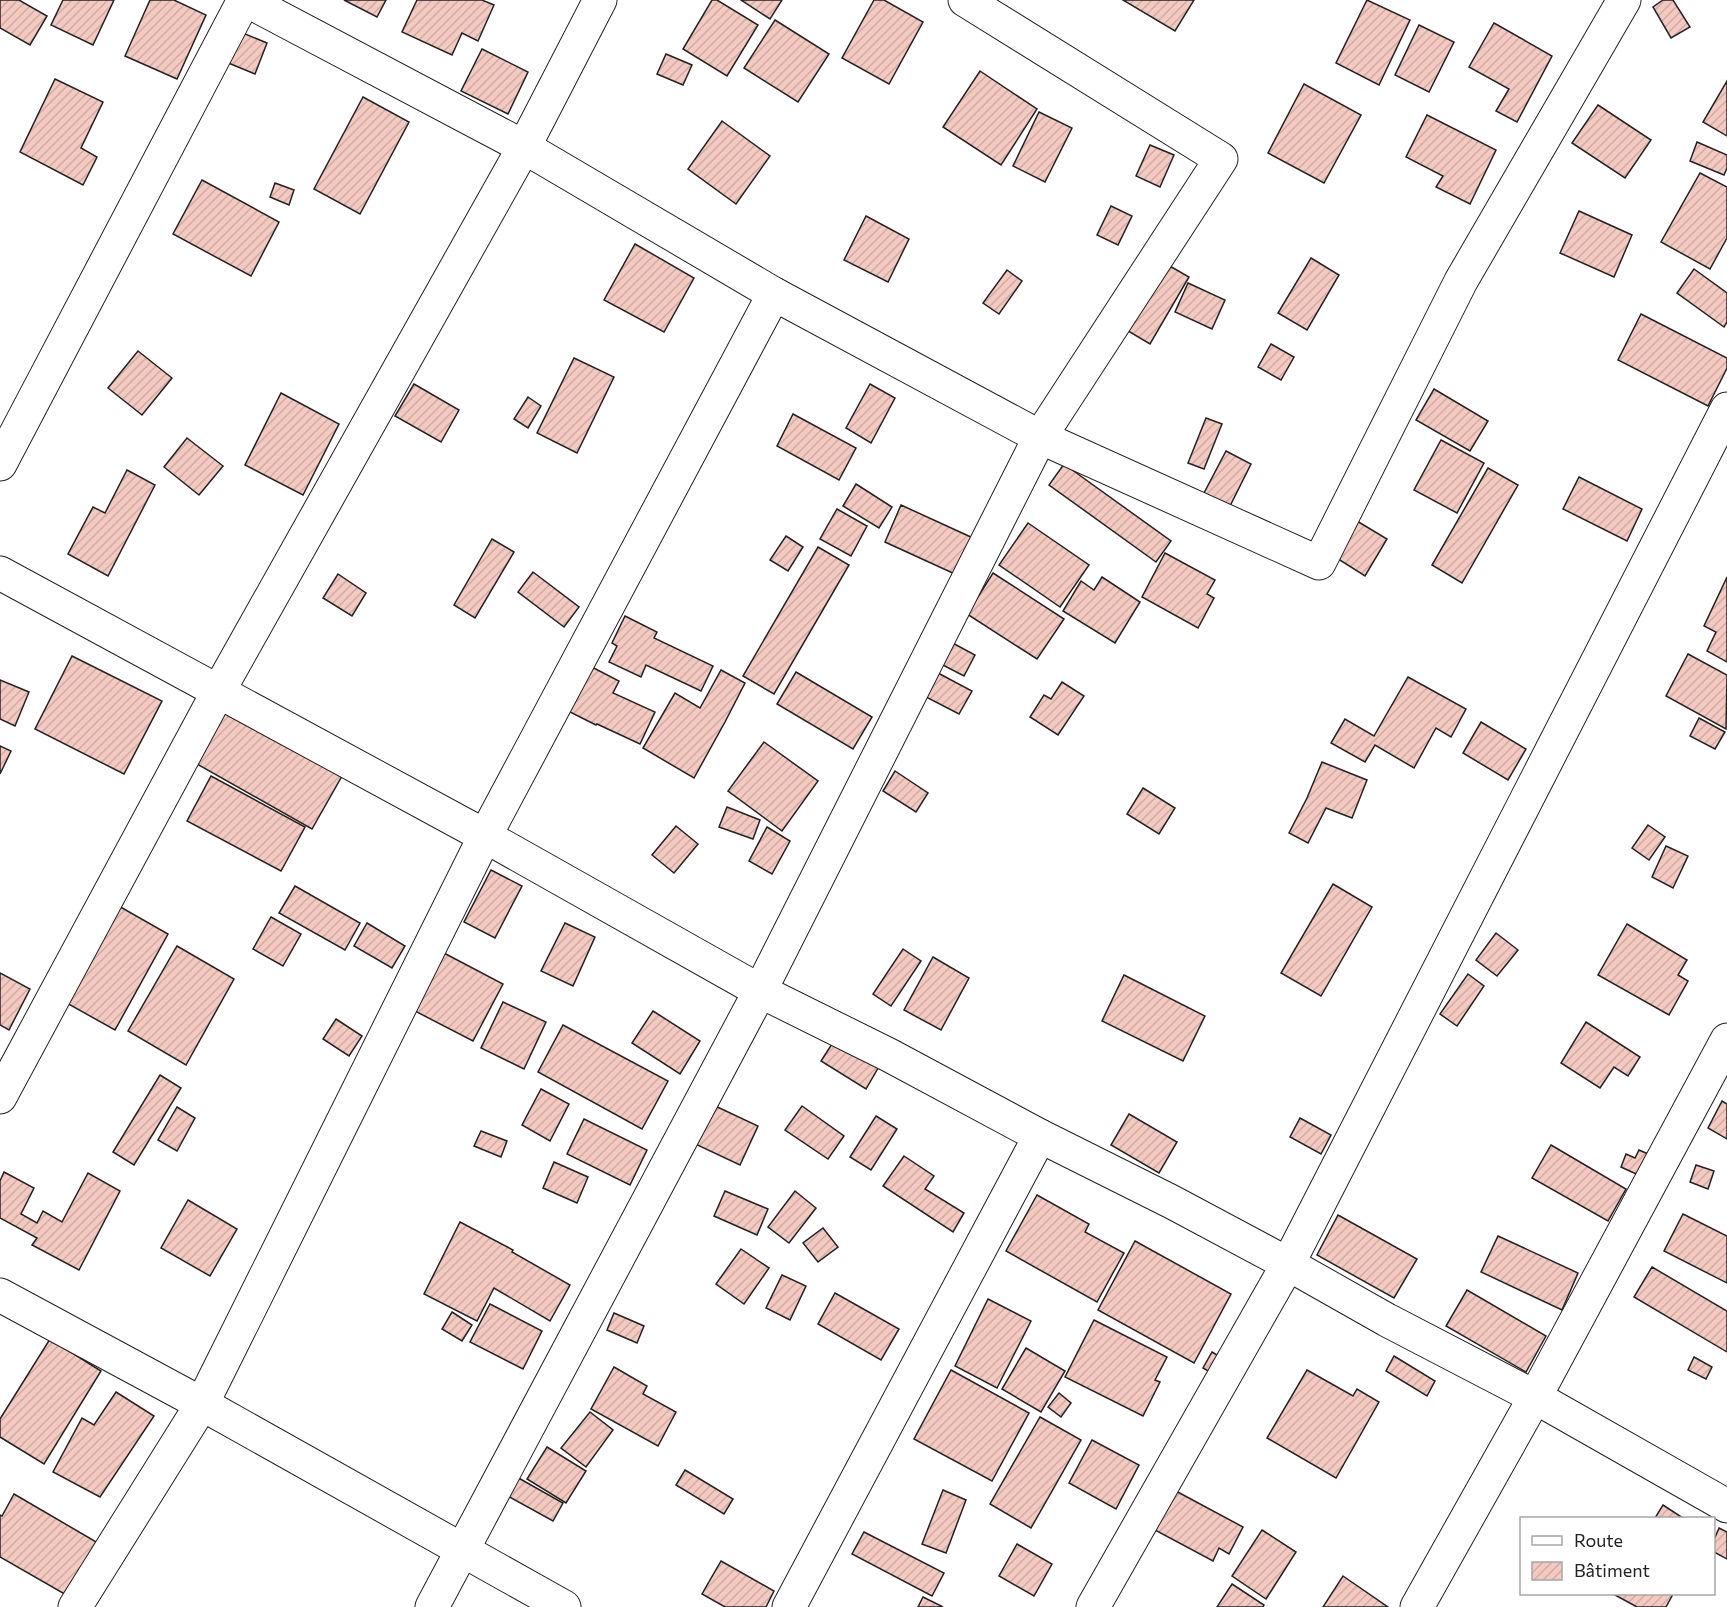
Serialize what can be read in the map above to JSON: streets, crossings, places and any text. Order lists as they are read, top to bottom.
{
  "legend": ["Route", "Bâtiment"]
}
